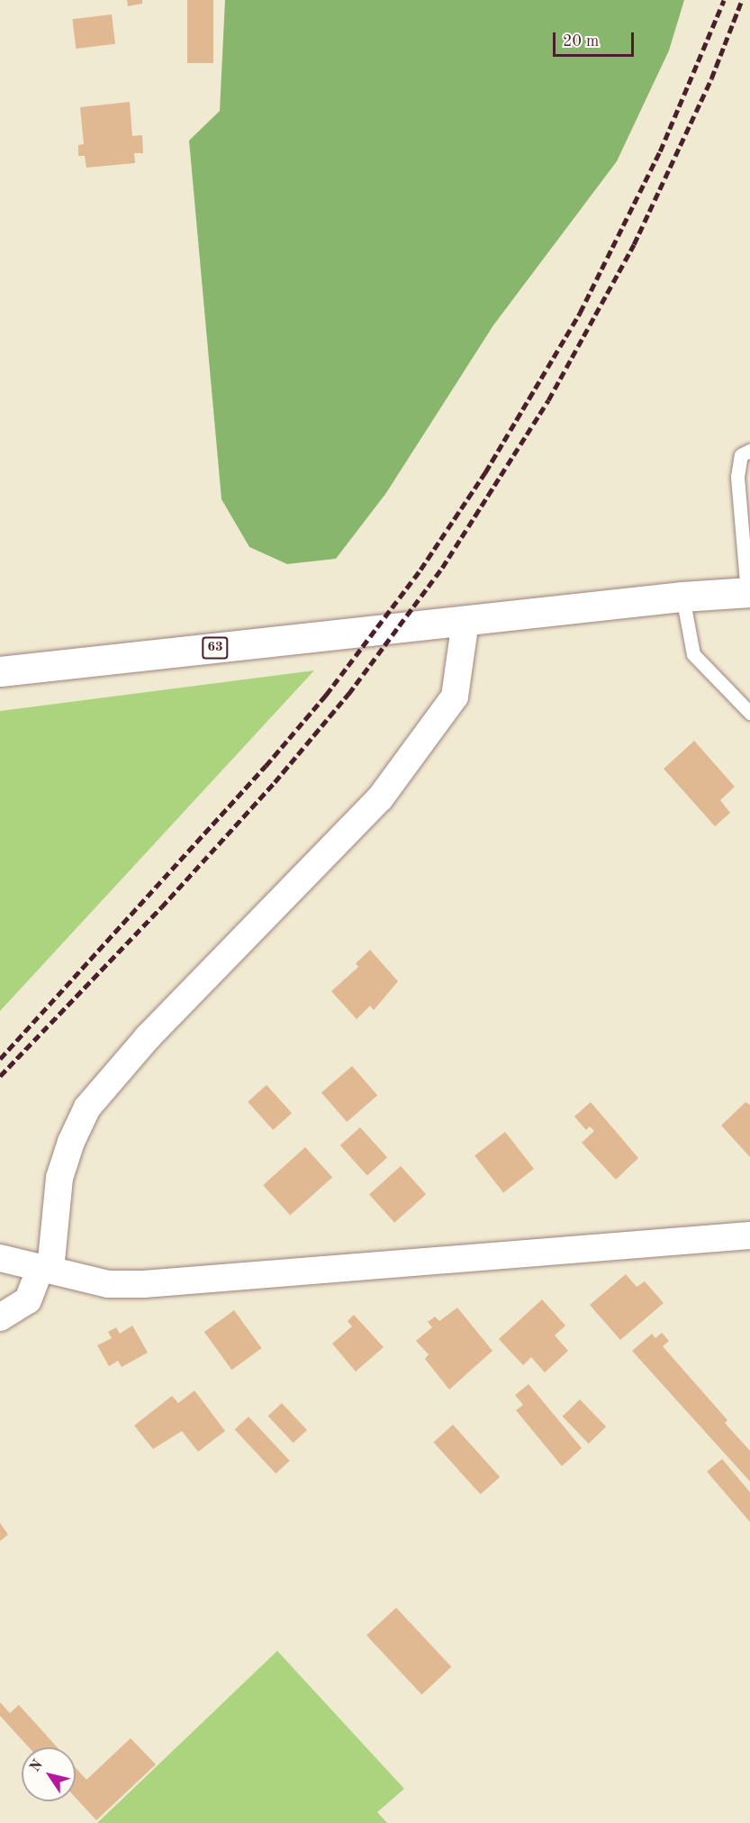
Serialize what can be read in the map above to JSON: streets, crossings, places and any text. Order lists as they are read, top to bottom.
{
  "streets": {
    "main road": ["63"]
  },
  "scale_bar": "20 m",
  "north": "top left"
}
